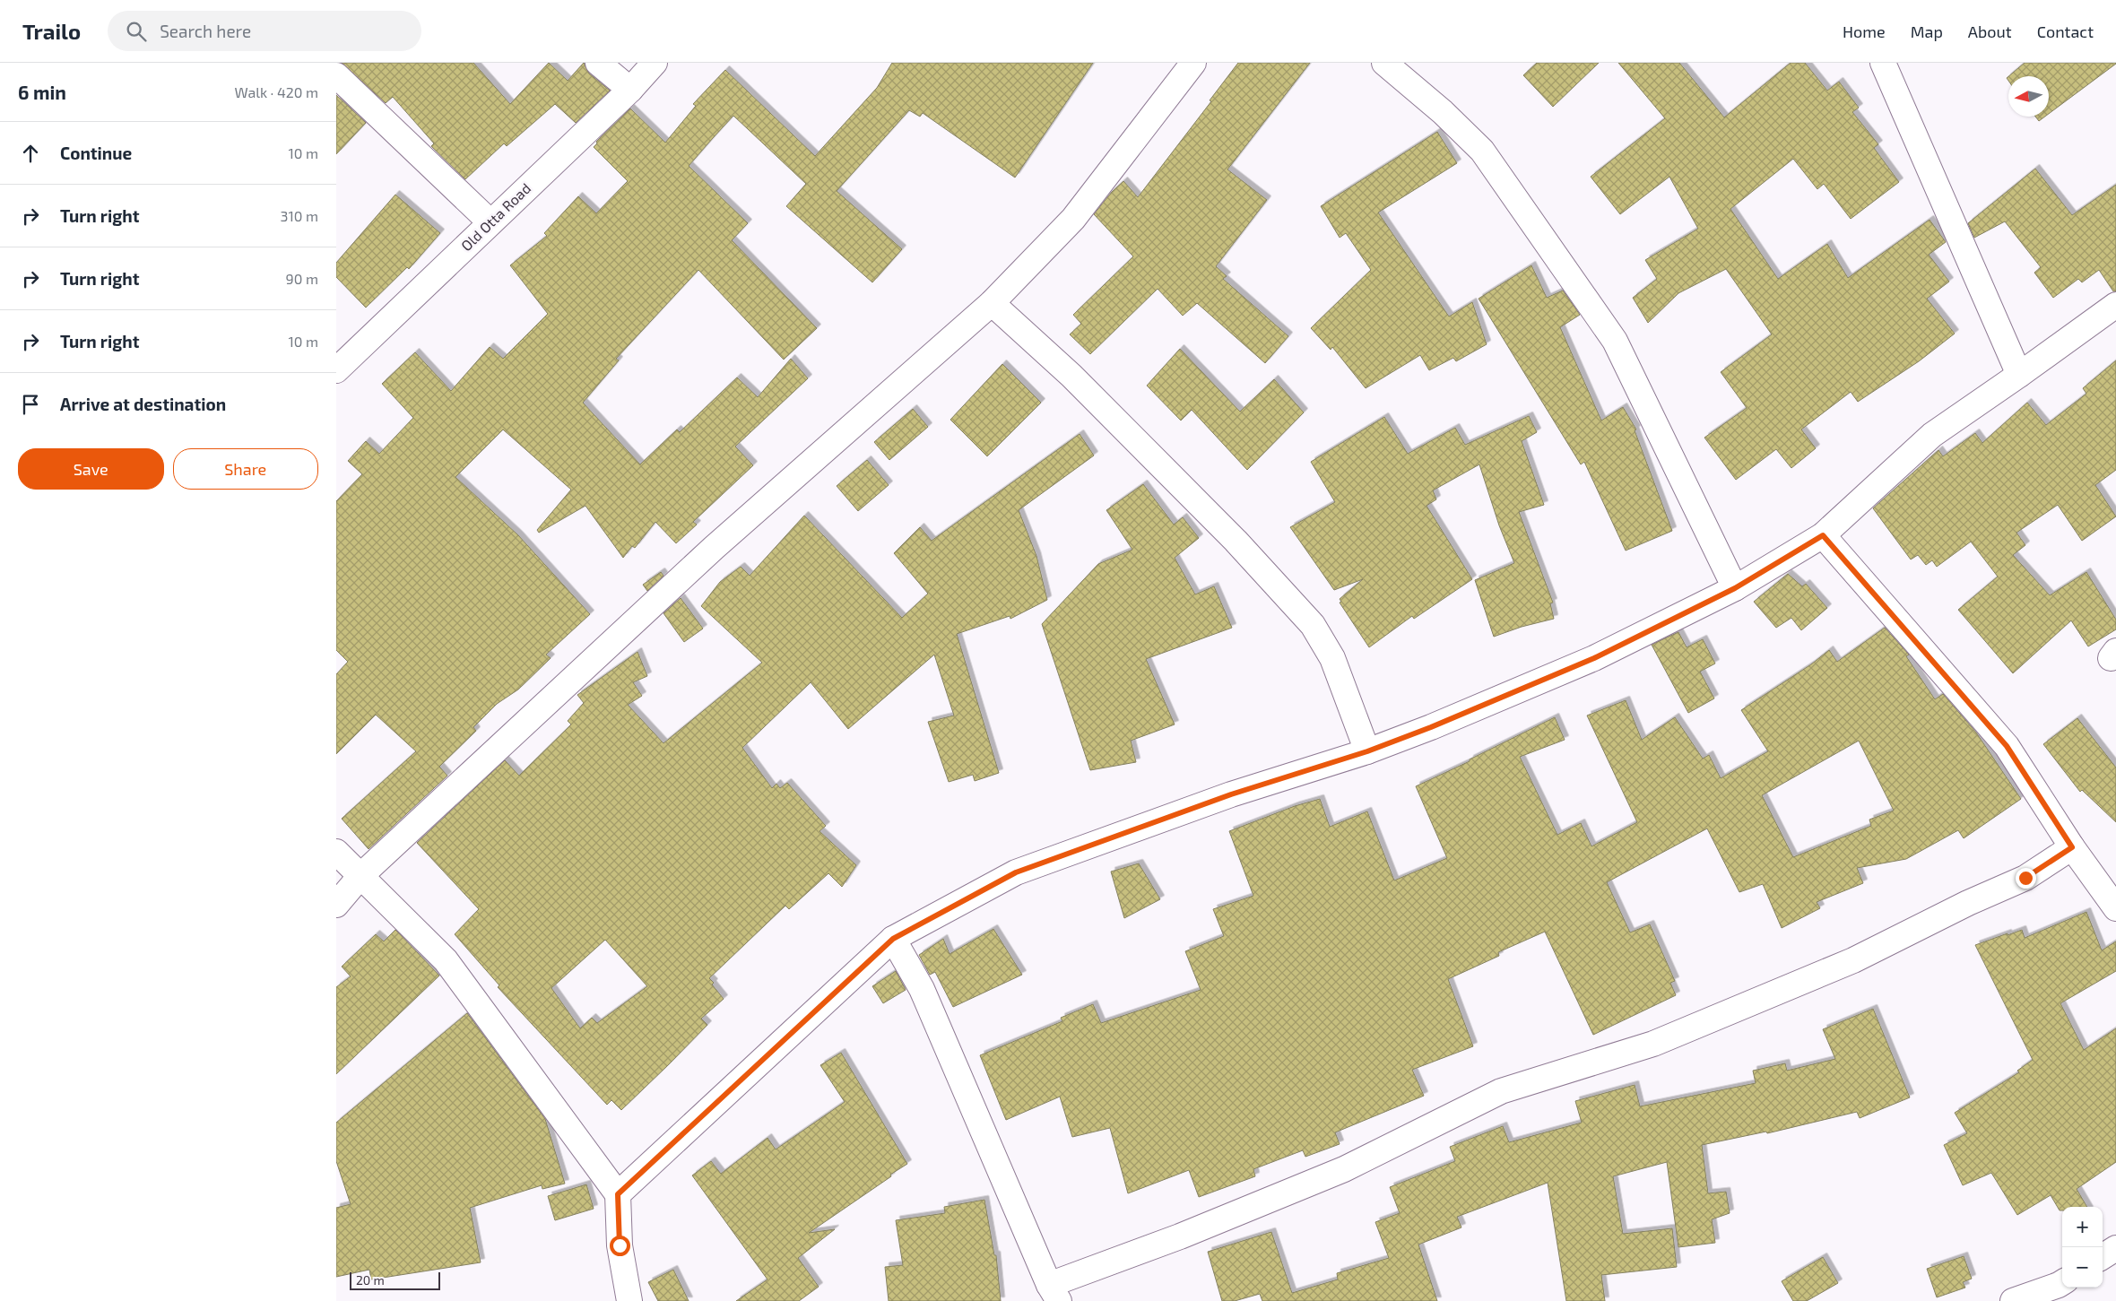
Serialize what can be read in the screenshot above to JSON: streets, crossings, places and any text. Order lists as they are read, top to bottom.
{
  "streets": {
    "street": ["Old Otta Road"]
  },
  "scale_bar": "20 m",
  "north": "left",
  "page": {
    "header": "Trailo",
    "search": "Search here",
    "nav": [
      "Home",
      "Map",
      "About",
      "Contact"
    ],
    "heading": ["6 min", "Walk · 420 m"],
    "list": [
      ["Continue", "10 m"],
      ["Turn right", "310 m"],
      ["Turn right", "90 m"],
      ["Turn right", "10 m"],
      "Arrive at destination"
    ],
    "buttons": ["Save", "Share"],
    "map_buttons": ["+", "−"],
    "scale": "20 m"
  }
}
